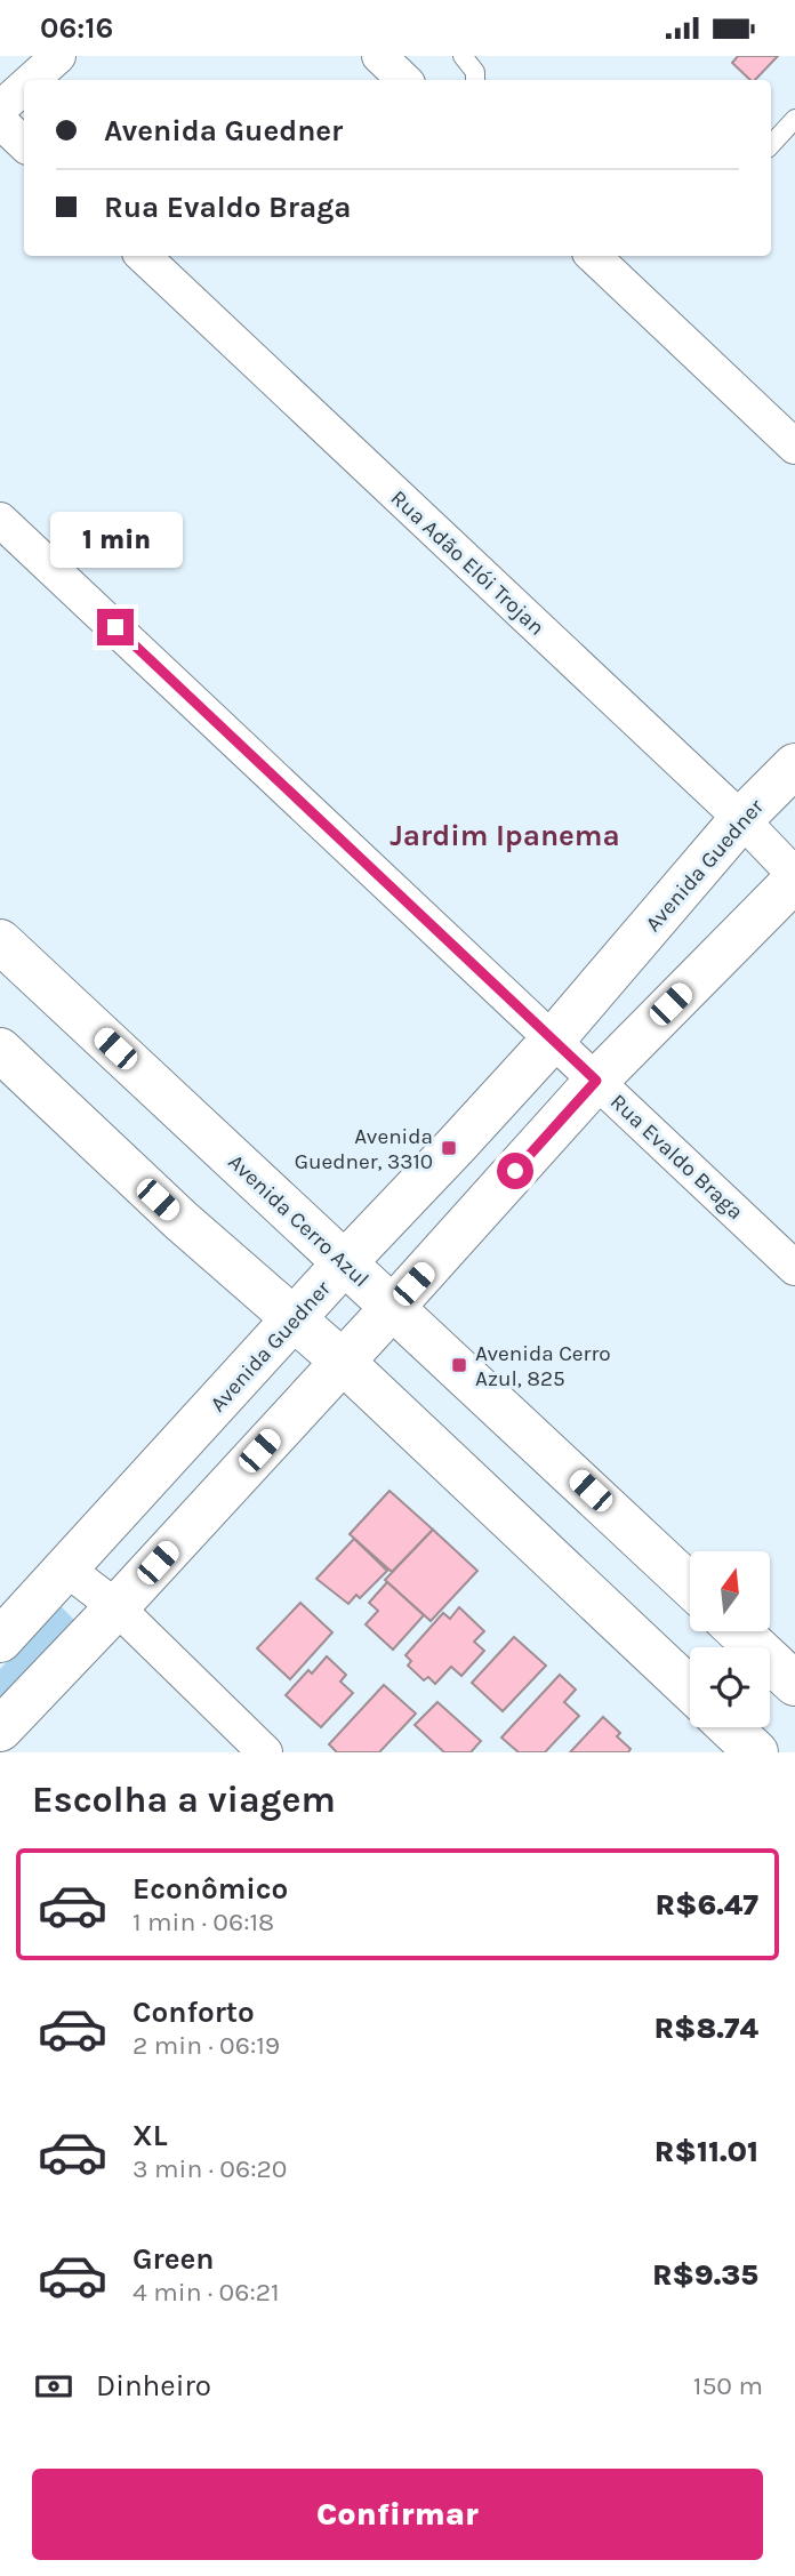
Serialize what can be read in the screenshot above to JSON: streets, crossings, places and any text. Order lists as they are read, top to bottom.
{
  "streets": {
    "street": [
      "Rua Adão Elói Trojan",
      "Avenida Guedner",
      "Rua Evaldo Braga",
      "Avenida Cerro Azul"
    ]
  },
  "crossings": [
    ["Rua Adão Elói Trojan", "Avenida Guedner"],
    ["Avenida Guedner", "Rua Evaldo Braga"],
    ["Avenida Guedner", "Avenida Cerro Azul"]
  ],
  "districts": ["Jardim Ipanema"],
  "places": {
    "transit": ["Avenida Guedner, 3310", "Avenida Cerro Azul, 825"]
  },
  "north": "top",
  "page": {
    "status": "06:16",
    "banner": ["Avenida Guedner", "Rua Evaldo Braga"],
    "bubble": "1 min",
    "heading": "Escolha a viagem",
    "list": [
      {
        "name": "Econômico",
        "note": "1 min · 06:18",
        "value": "R$6.47"
      },
      {
        "name": "Conforto",
        "note": "2 min · 06:19",
        "value": "R$8.74"
      },
      {
        "name": "XL",
        "note": "3 min · 06:20",
        "value": "R$11.01"
      },
      {
        "name": "Green",
        "note": "4 min · 06:21",
        "value": "R$9.35"
      }
    ],
    "pay": ["Dinheiro", "150 m"],
    "buttons": "Confirmar"
  }
}
